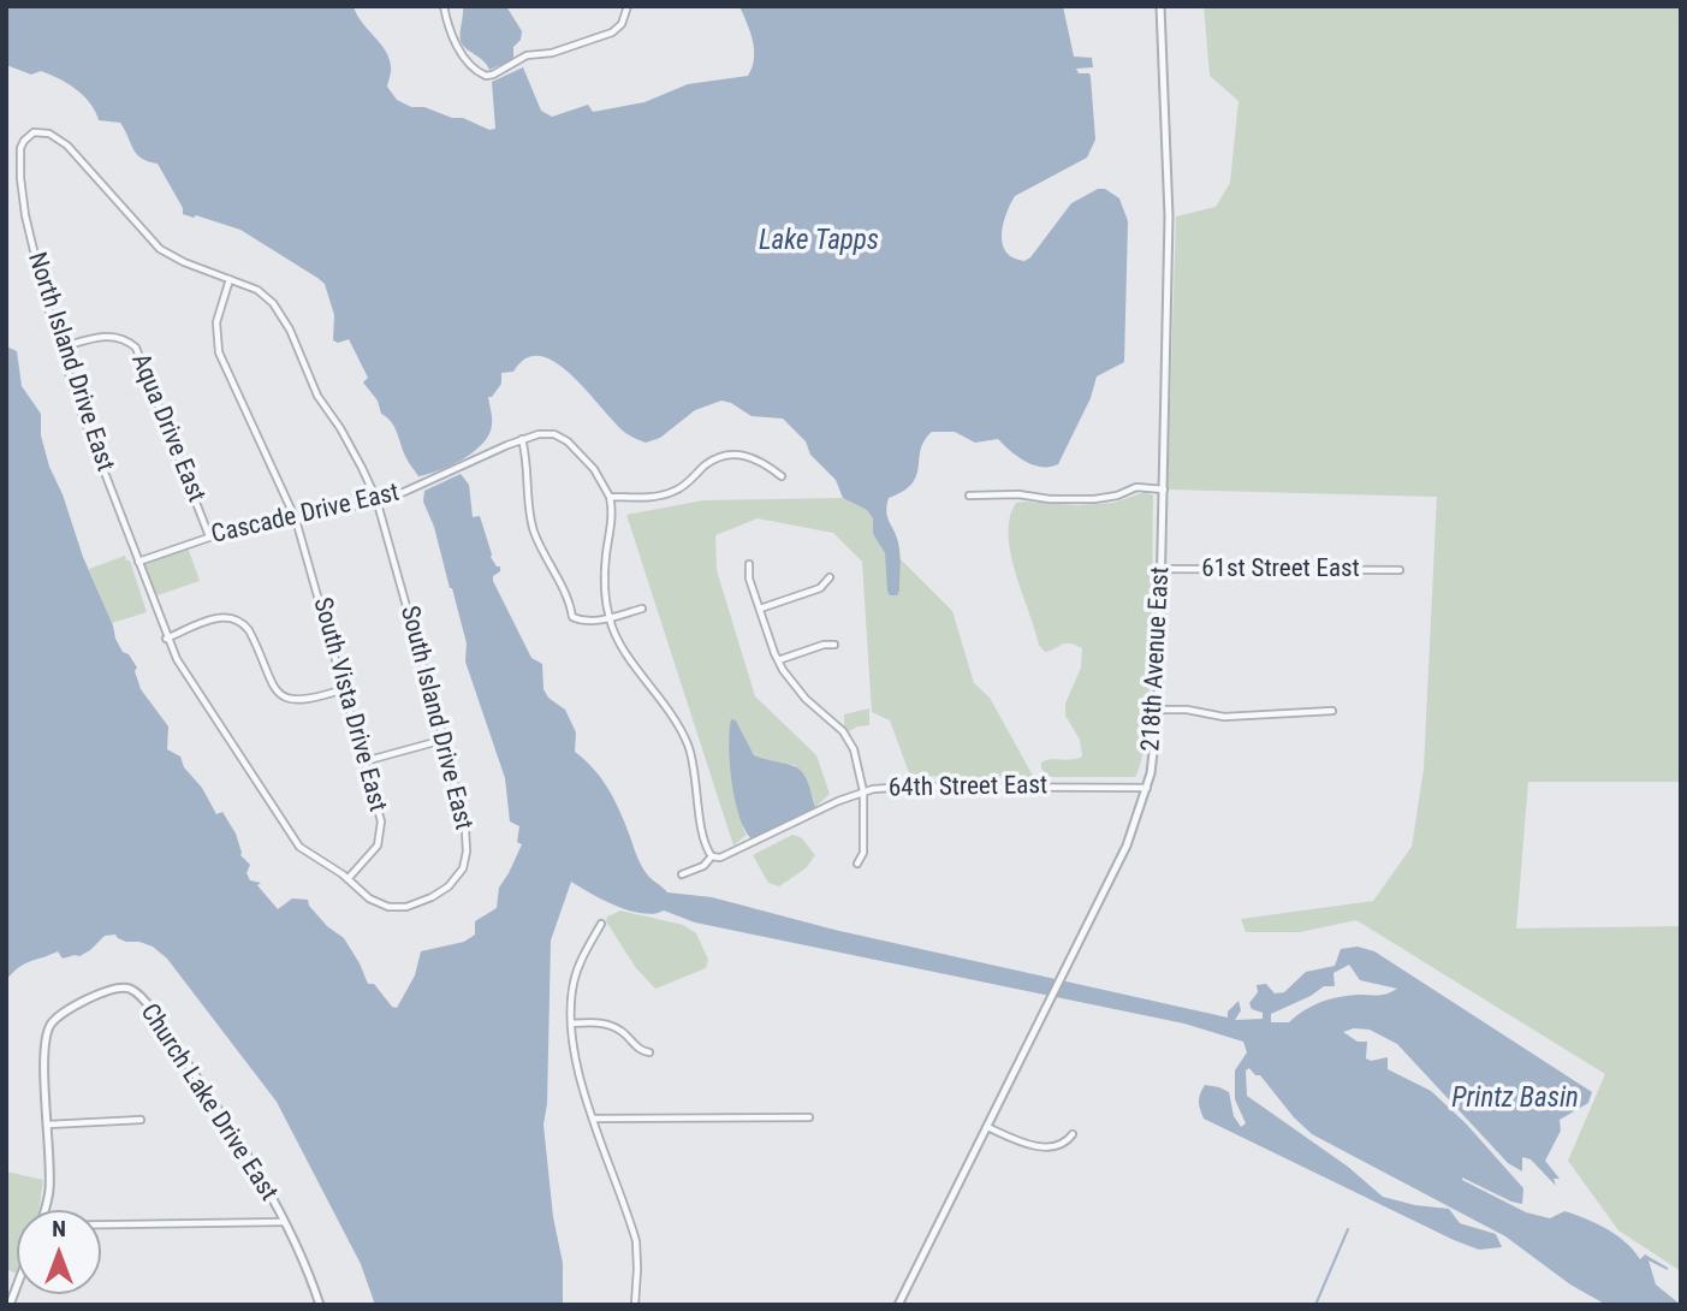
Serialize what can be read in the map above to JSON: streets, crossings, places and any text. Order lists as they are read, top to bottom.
{
  "streets": {
    "street": [
      "North Island Drive East",
      "Aqua Drive East",
      "Cascade Drive East",
      "61st Street East",
      "218th Avenue East",
      "South Vista Drive East",
      "South Island Drive East",
      "64th Street East",
      "Church Lake Drive East"
    ]
  },
  "crossings": [
    ["North Island Drive East", "Aqua Drive East"],
    ["North Island Drive East", "Cascade Drive East"],
    ["North Island Drive East", "South Vista Drive East"],
    ["North Island Drive East", "South Island Drive East"],
    ["Aqua Drive East", "Cascade Drive East"],
    ["Cascade Drive East", "South Vista Drive East"],
    ["Cascade Drive East", "South Island Drive East"],
    ["61st Street East", "218th Avenue East"],
    ["218th Avenue East", "64th Street East"],
    ["South Vista Drive East", "South Island Drive East"]
  ],
  "water": ["Lake Tapps", "Printz Basin"],
  "north": "top"
}
